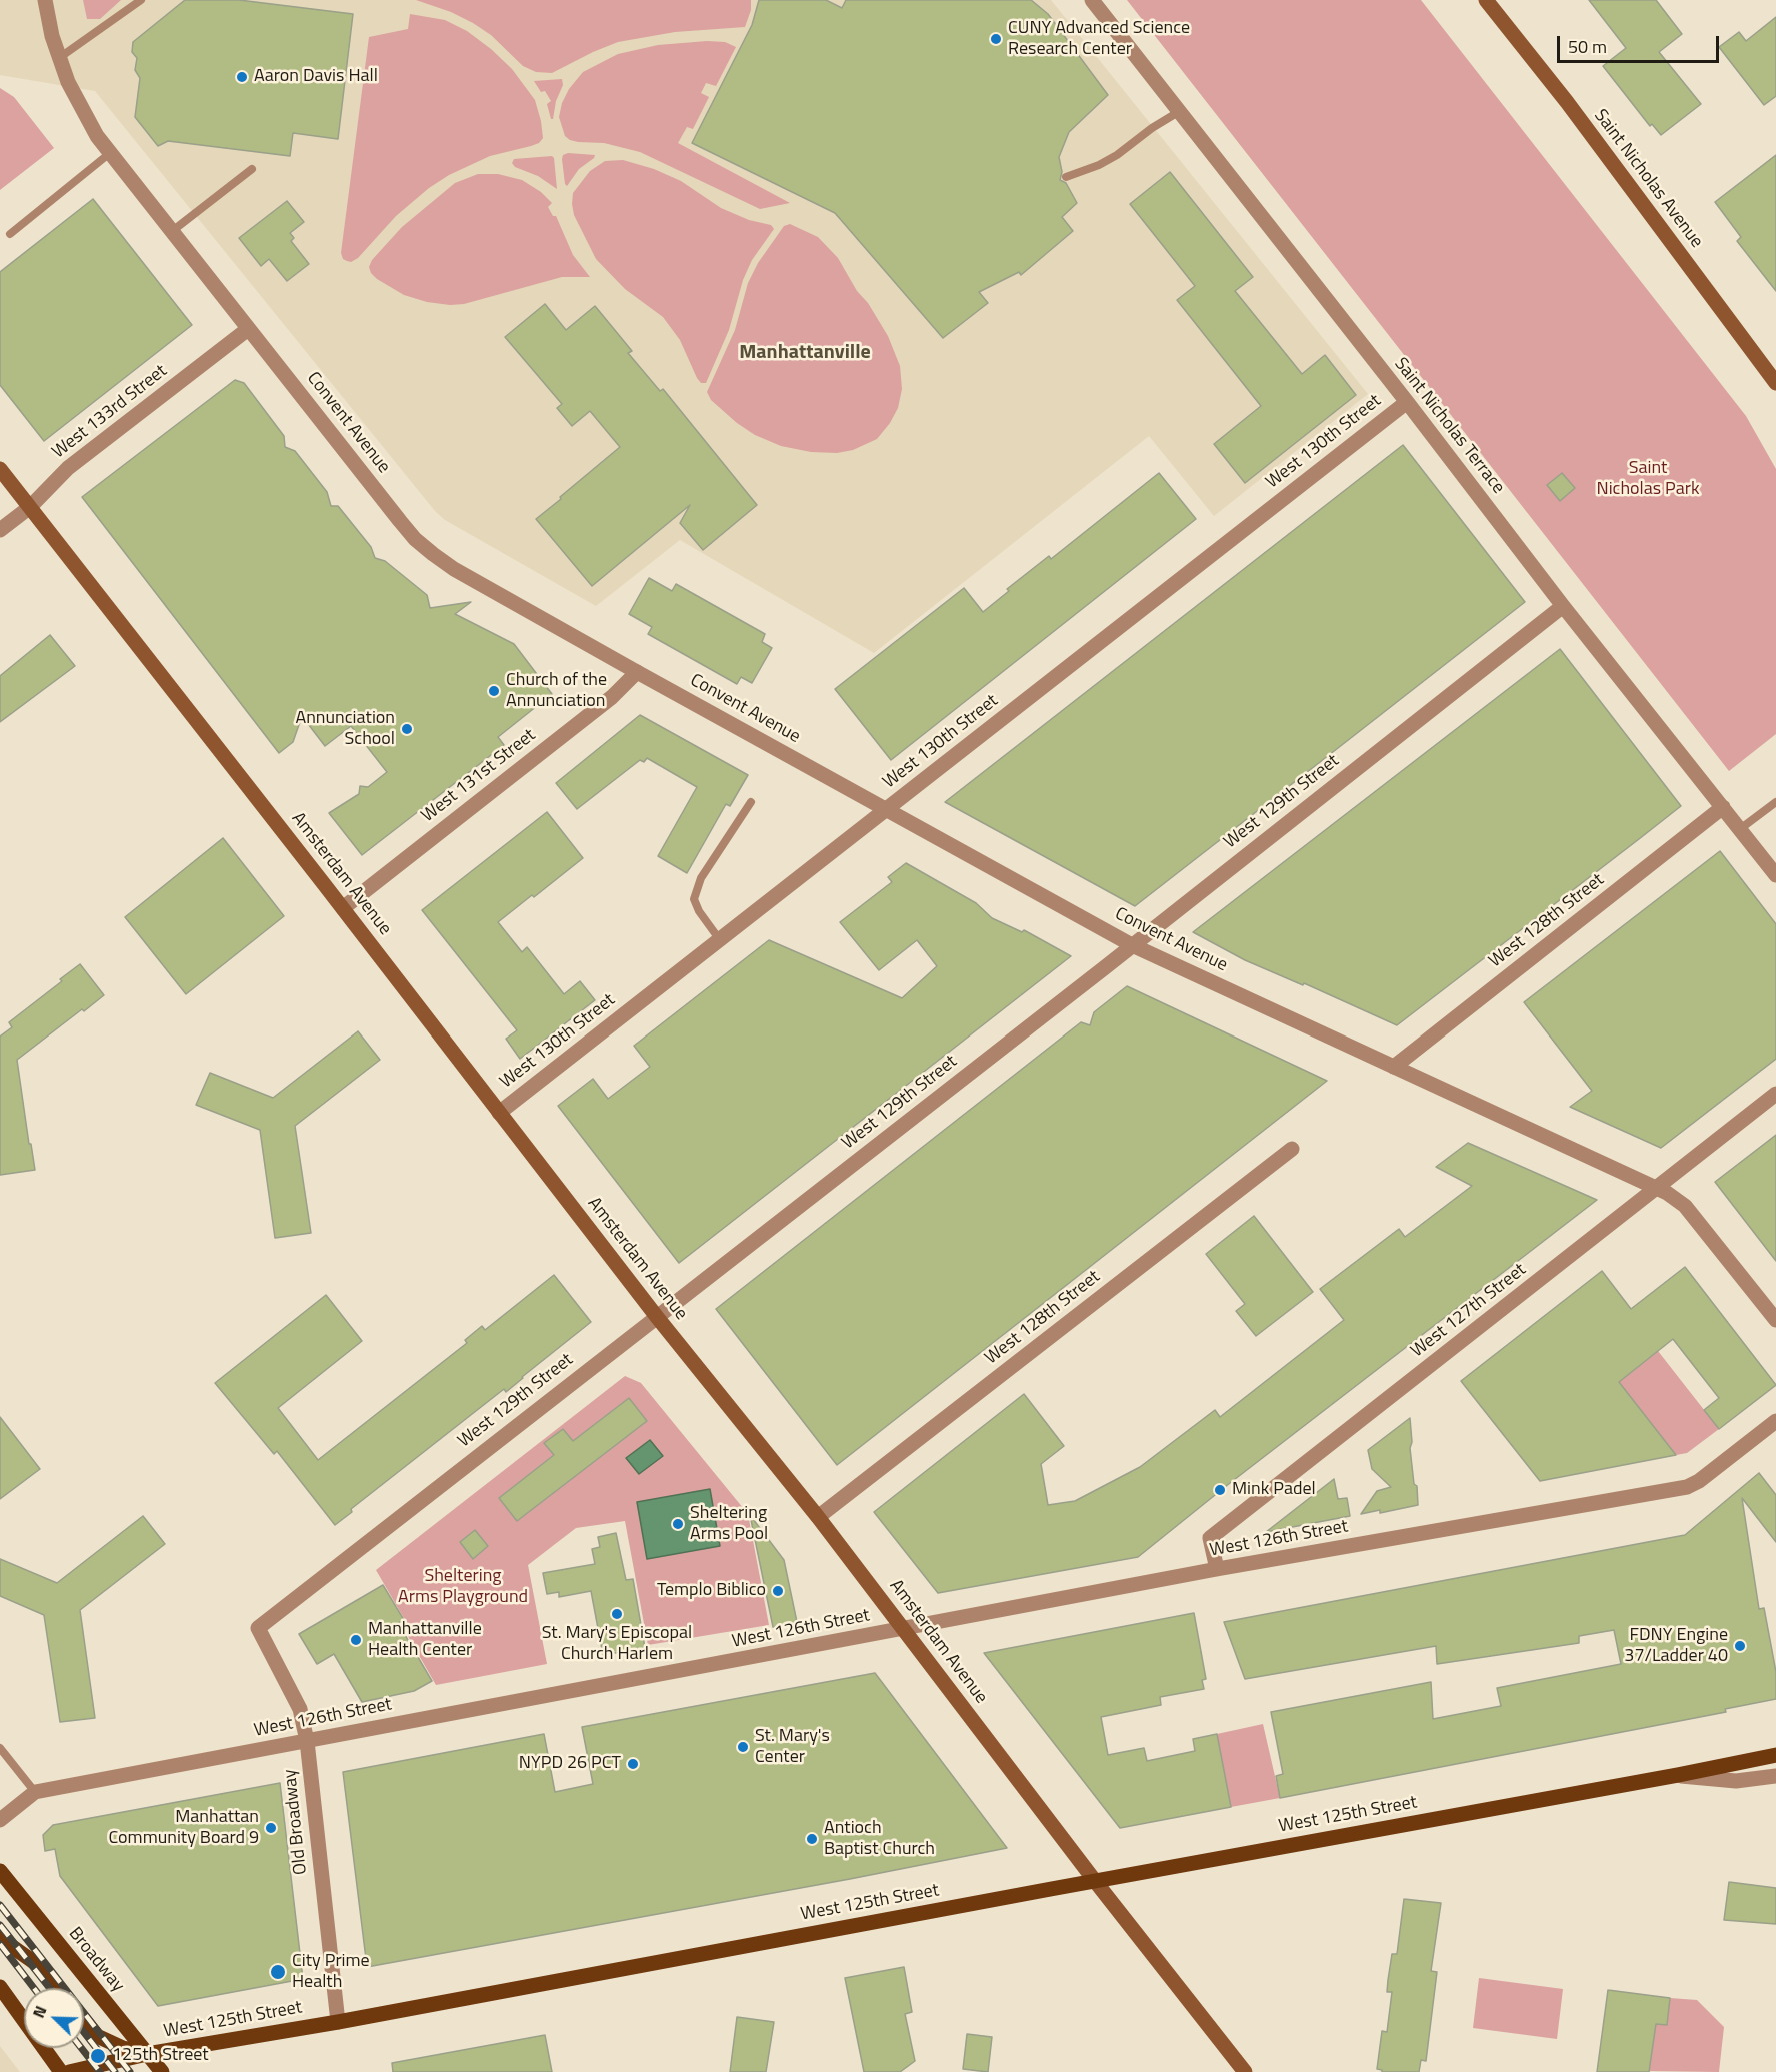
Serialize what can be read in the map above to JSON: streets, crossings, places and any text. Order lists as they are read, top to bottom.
{
  "streets": {
    "main road": [
      "Saint Nicholas Avenue",
      "Amsterdam Avenue",
      "West 125th Street",
      "Broadway"
    ],
    "street": [
      "West 133rd Street",
      "Convent Avenue",
      "Saint Nicholas Terrace",
      "West 130th Street",
      "West 131st Street",
      "West 129th Street",
      "West 128th Street",
      "West 127th Street",
      "West 126th Street",
      "Old Broadway"
    ]
  },
  "crossings": [
    ["West 133rd Street", "Convent Avenue"],
    ["West 133rd Street", "Amsterdam Avenue"],
    ["Convent Avenue", "West 130th Street"],
    ["Convent Avenue", "West 131st Street"],
    ["Convent Avenue", "West 129th Street"],
    ["Convent Avenue", "West 128th Street"],
    ["Convent Avenue", "West 127th Street"],
    ["Saint Nicholas Terrace", "West 130th Street"],
    ["Saint Nicholas Terrace", "West 129th Street"],
    ["Saint Nicholas Terrace", "West 128th Street"],
    ["West 130th Street", "Amsterdam Avenue"],
    ["West 131st Street", "Amsterdam Avenue"],
    ["West 129th Street", "Amsterdam Avenue"],
    ["West 129th Street", "Old Broadway"],
    ["Amsterdam Avenue", "West 128th Street"],
    ["Amsterdam Avenue", "West 126th Street"],
    ["Amsterdam Avenue", "West 125th Street"],
    ["West 127th Street", "West 126th Street"],
    ["West 126th Street", "Old Broadway"],
    ["West 125th Street", "Old Broadway"],
    ["West 125th Street", "Broadway"]
  ],
  "districts": ["Manhattanville"],
  "parks": ["Saint Nicholas Park", "Sheltering Arms Playground"],
  "places": [
    "CUNY Advanced Science Research Center",
    "Aaron Davis Hall",
    "Church of the Annunciation",
    "Annunciation School",
    "Mink Padel",
    "Sheltering Arms Pool",
    "Templo Biblico",
    "St. Mary's Episcopal Church Harlem",
    "Manhattanville Health Center",
    "FDNY Engine 37/Ladder 40",
    "St. Mary's Center",
    "NYPD 26 PCT",
    "Manhattan Community Board 9",
    "Antioch Baptist Church",
    "City Prime Health",
    "125th Street"
  ],
  "scale_bar": "50 m",
  "north": "top left"
}
